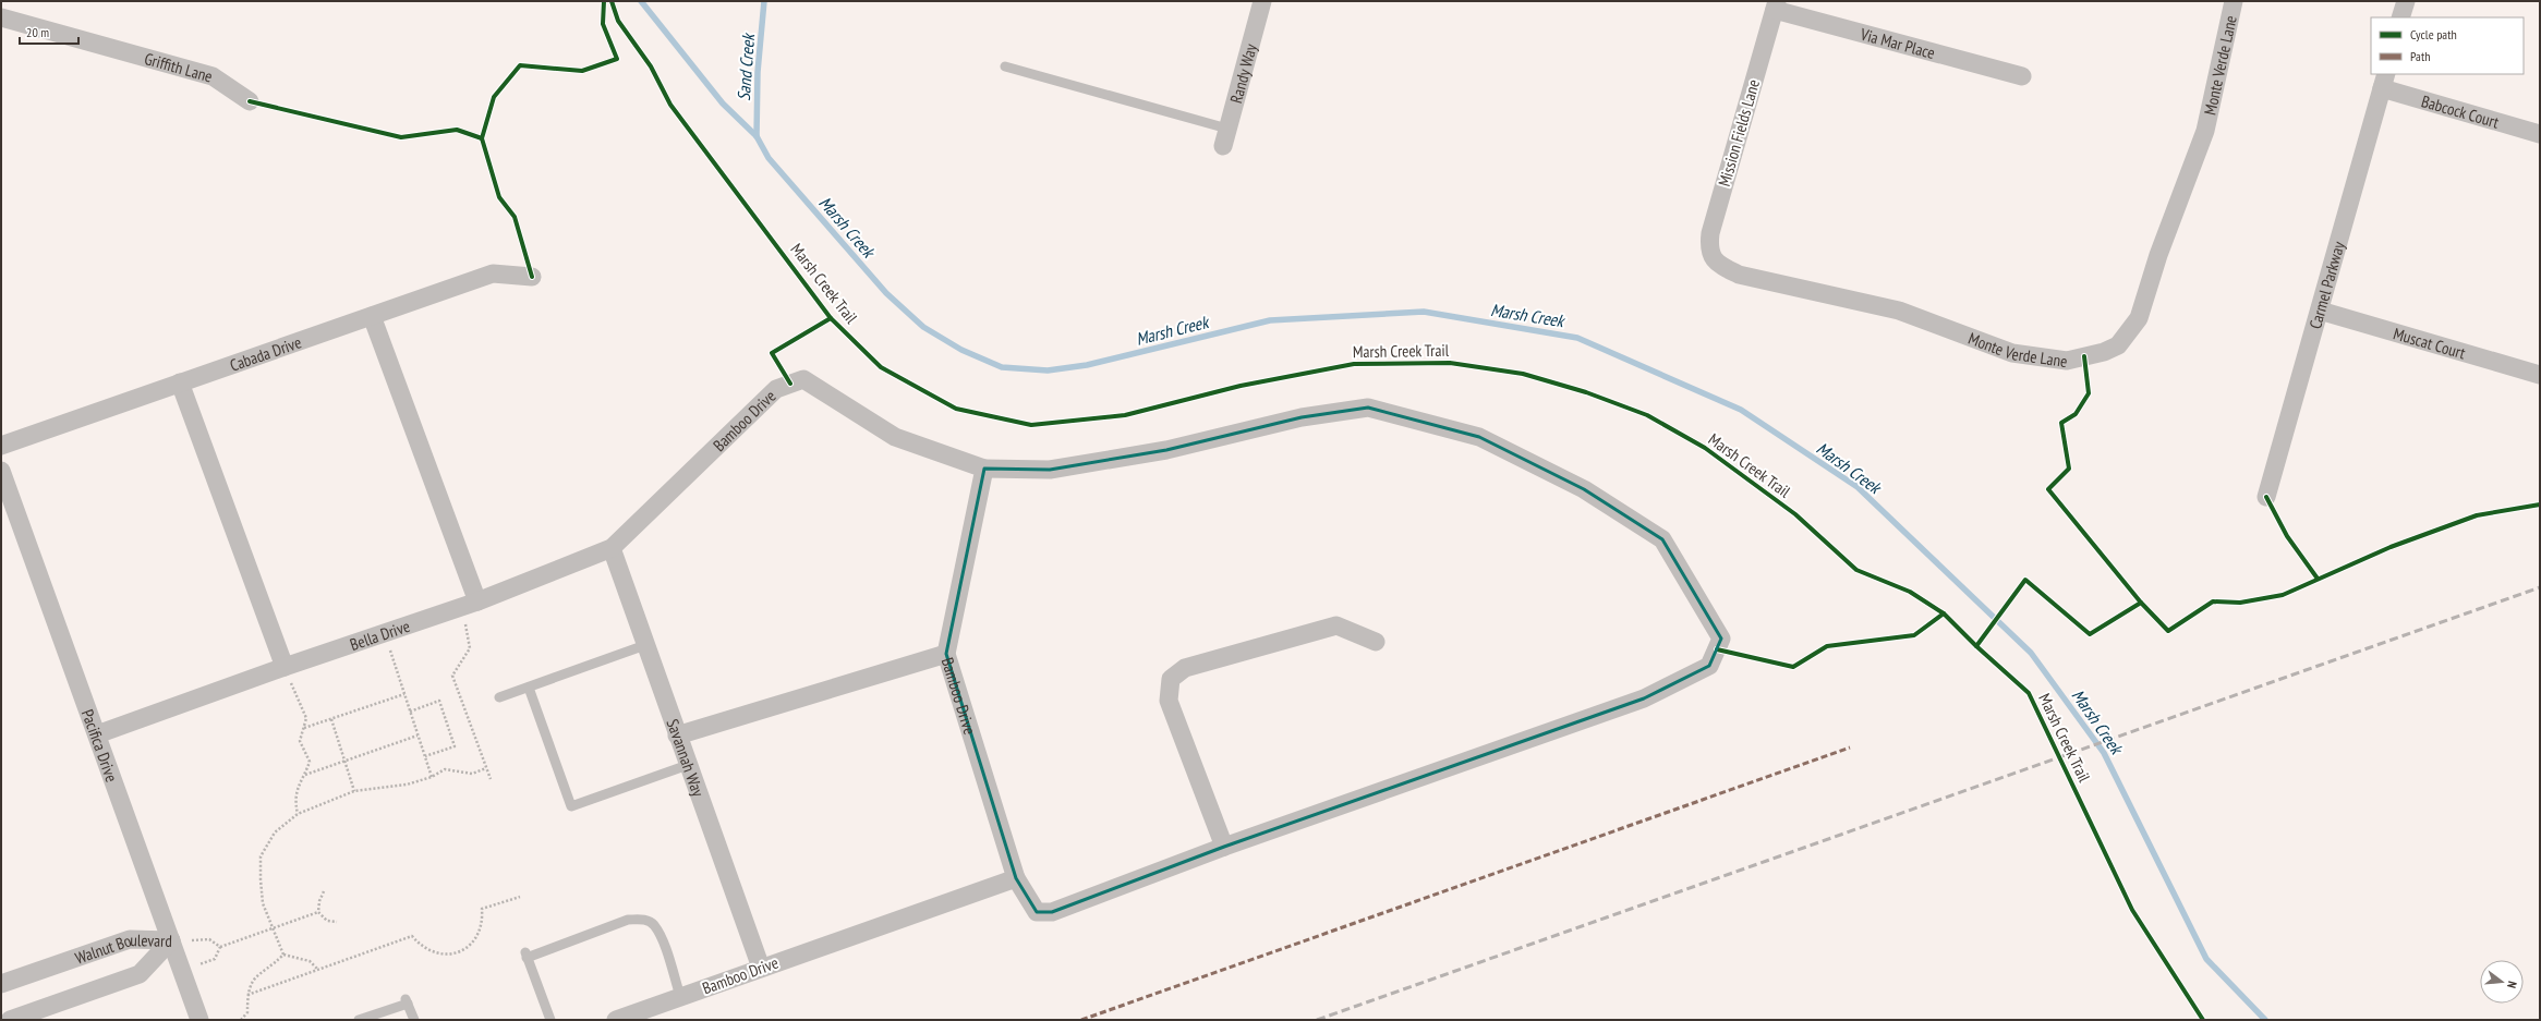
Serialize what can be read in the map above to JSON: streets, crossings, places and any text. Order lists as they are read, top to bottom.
{
  "streets": {
    "street": [
      "Via Mar Place",
      "Monte Verde Lane",
      "Griffith Lane",
      "Randy Way",
      "Babcock Court",
      "Mission Fields Lane",
      "Carmel Parkway",
      "Muscat Court",
      "Cabada Drive",
      "Bamboo Drive",
      "Bella Drive",
      "Pacifica Drive",
      "Savannah Way",
      "Walnut Boulevard"
    ],
    "cycle path": ["Marsh Creek Trail"]
  },
  "crossings": [
    ["Via Mar Place", "Mission Fields Lane"],
    ["Monte Verde Lane", "Mission Fields Lane"],
    ["Babcock Court", "Carmel Parkway"],
    ["Carmel Parkway", "Muscat Court"],
    ["Bamboo Drive", "Bella Drive"],
    ["Bamboo Drive", "Savannah Way"],
    ["Bella Drive", "Pacifica Drive"],
    ["Bella Drive", "Savannah Way"],
    ["Pacifica Drive", "Walnut Boulevard"]
  ],
  "water": ["Sand Creek", "Marsh Creek"],
  "legend": ["Cycle path", "Path"],
  "scale_bar": "20 m",
  "north": "right"
}
